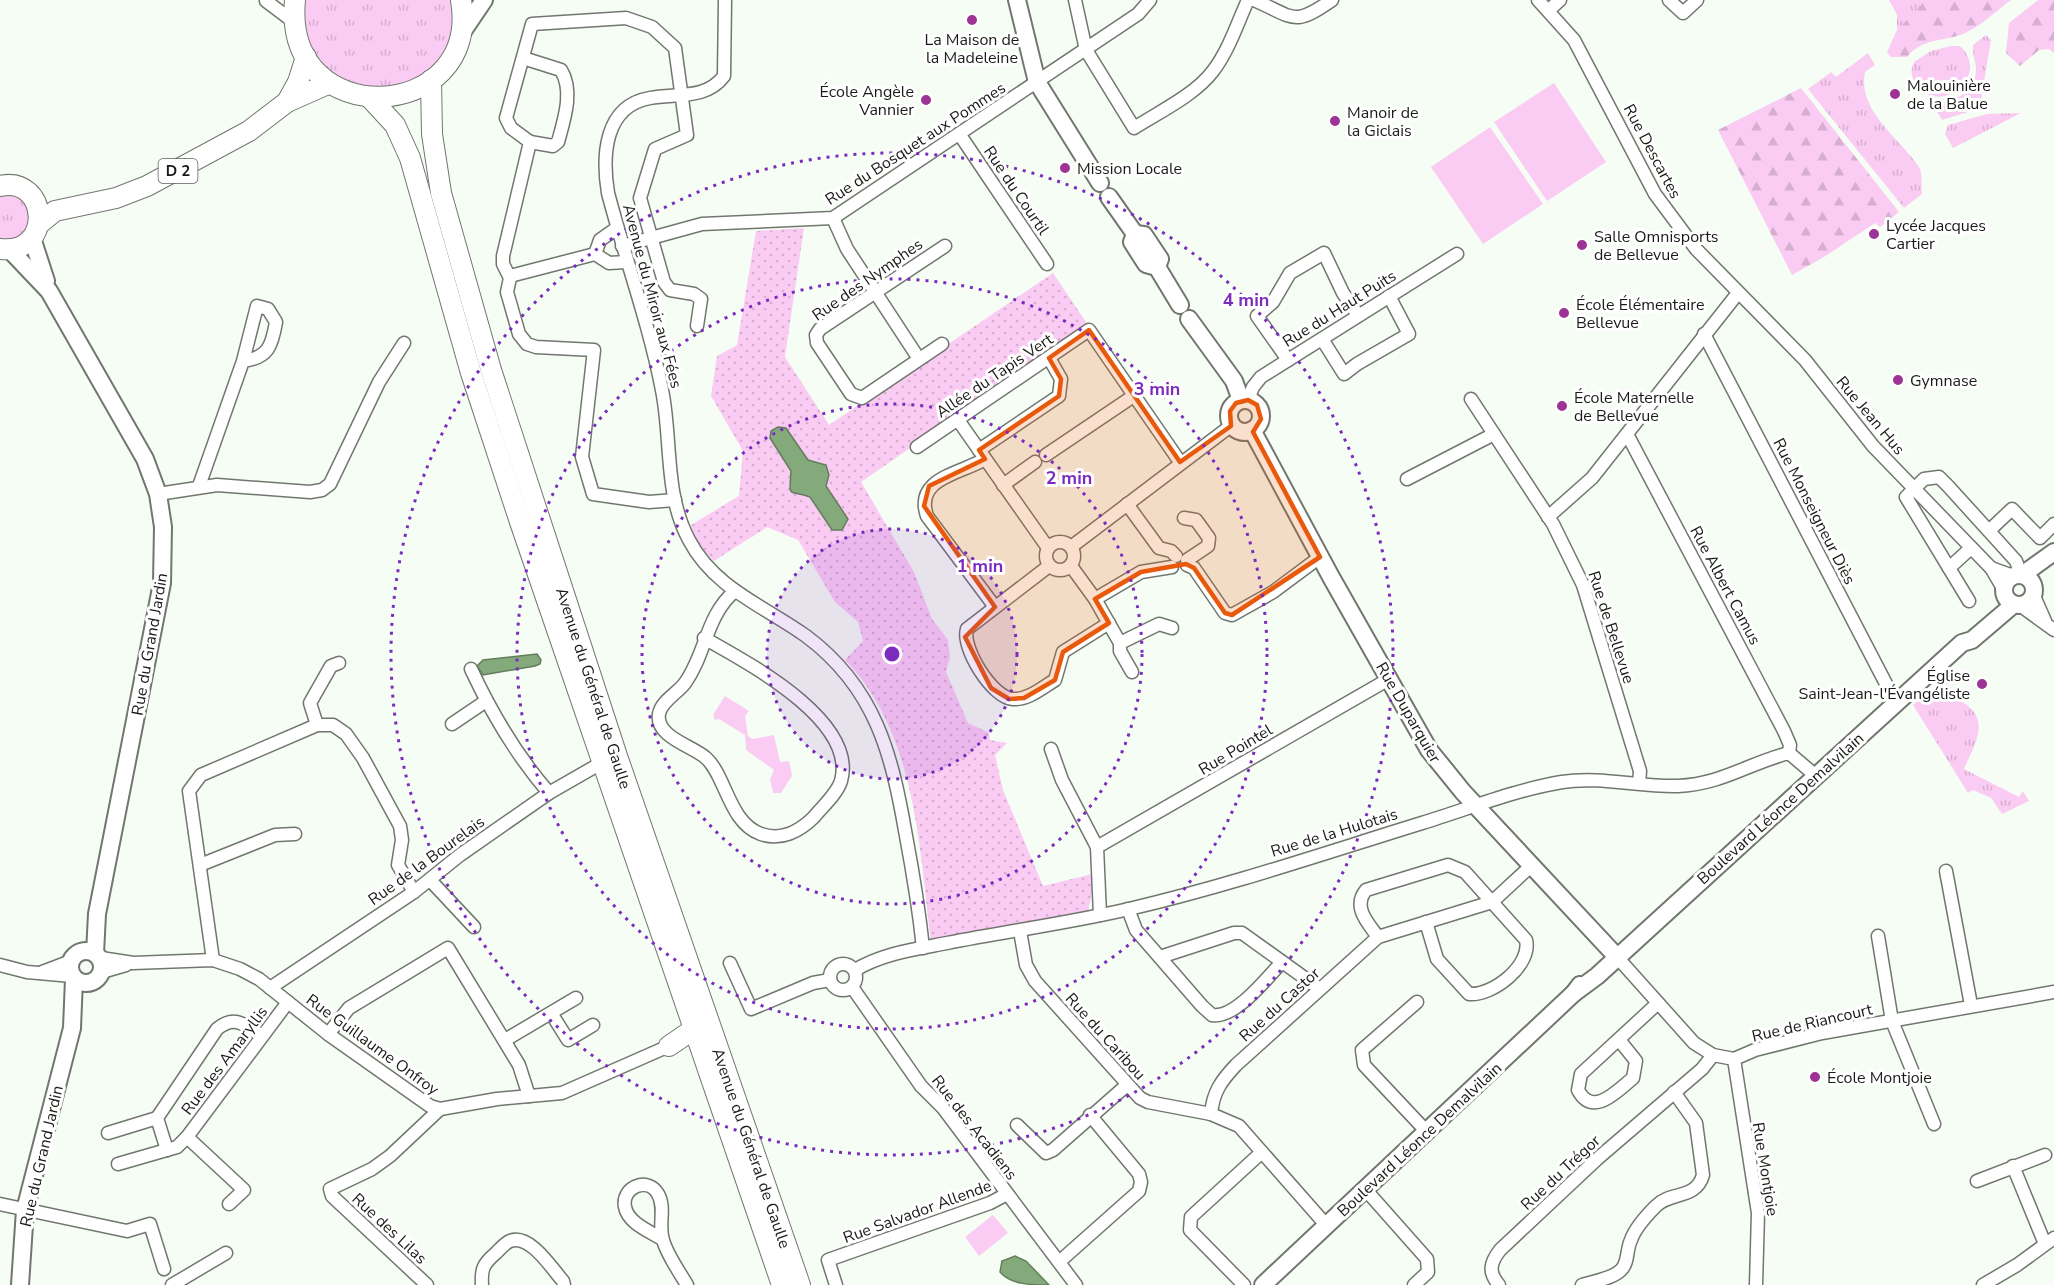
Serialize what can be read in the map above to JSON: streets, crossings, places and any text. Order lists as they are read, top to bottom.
{
  "streets": {
    "main road": ["D 2", "Avenue du Général de Gaulle"],
    "street": [
      "Rue du Bosquet aux Pommes",
      "Rue Descartes",
      "Rue du Courtil",
      "Rue des Nymphes",
      "Avenue du Miroir aux Fées",
      "Rue du Haut Puits",
      "Allée du Tapis Vert",
      "Rue Jean Hus",
      "Rue Monseigneur Diès",
      "Rue Albert Camus",
      "Rue de Bellevue",
      "Rue du Grand Jardin",
      "Rue Duparquier",
      "Rue Pointel",
      "Boulevard Léonce Demalvilain",
      "Rue de la Hulotais",
      "Rue de la Bourelais",
      "Rue du Castor",
      "Rue de Riancourt",
      "Rue du Caribou",
      "Rue Guillaume Onfroy",
      "Rue des Amaryllis",
      "Rue des Acadiens",
      "Rue Montjoie",
      "Rue du Trégor",
      "Rue Salvador Allende",
      "Rue des Lilas"
    ]
  },
  "crossings": [
    ["Rue du Bosquet aux Pommes", "Rue du Courtil"],
    ["Rue du Bosquet aux Pommes", "Avenue du Miroir aux Fées"],
    ["Rue Descartes", "Rue Jean Hus"],
    ["D 2", "Rue du Grand Jardin"],
    ["Avenue du Miroir aux Fées", "Rue de la Hulotais"],
    ["Rue du Haut Puits", "Rue Duparquier"],
    ["Rue Jean Hus", "Boulevard Léonce Demalvilain"],
    ["Rue Monseigneur Diès", "Boulevard Léonce Demalvilain"],
    ["Rue Albert Camus", "Rue de la Hulotais"],
    ["Rue de Bellevue", "Rue de la Hulotais"],
    ["Rue du Grand Jardin", "Rue Guillaume Onfroy"],
    ["Avenue du Général de Gaulle", "Rue de la Bourelais"],
    ["Rue Duparquier", "Rue Pointel"],
    ["Rue Duparquier", "Boulevard Léonce Demalvilain"],
    ["Rue Duparquier", "Rue de la Hulotais"],
    ["Rue Duparquier", "Rue du Castor"],
    ["Rue Duparquier", "Rue de Riancourt"],
    ["Boulevard Léonce Demalvilain", "Rue de Riancourt"],
    ["Rue de la Hulotais", "Rue du Caribou"],
    ["Rue de la Hulotais", "Rue des Acadiens"],
    ["Rue de la Bourelais", "Rue Guillaume Onfroy"],
    ["Rue du Castor", "Rue du Caribou"],
    ["Rue de Riancourt", "Rue Montjoie"],
    ["Rue de Riancourt", "Rue du Trégor"],
    ["Rue Guillaume Onfroy", "Rue des Amaryllis"],
    ["Rue Guillaume Onfroy", "Rue des Lilas"],
    ["Rue des Acadiens", "Rue Salvador Allende"]
  ],
  "places": [
    "La Maison de la Madeleine",
    "Malouinière de la Balue",
    "École Angèle Vannier",
    "Manoir de la Giclais",
    "Mission Locale",
    "Lycée Jacques Cartier",
    "Salle Omnisports de Bellevue",
    "École Élémentaire Bellevue",
    "Gymnase",
    "École Maternelle de Bellevue",
    "Église Saint-Jean-l'Évangéliste",
    "École Montjoie"
  ],
  "rings": [
    "4 min",
    "3 min",
    "2 min",
    "1 min"
  ]
}
